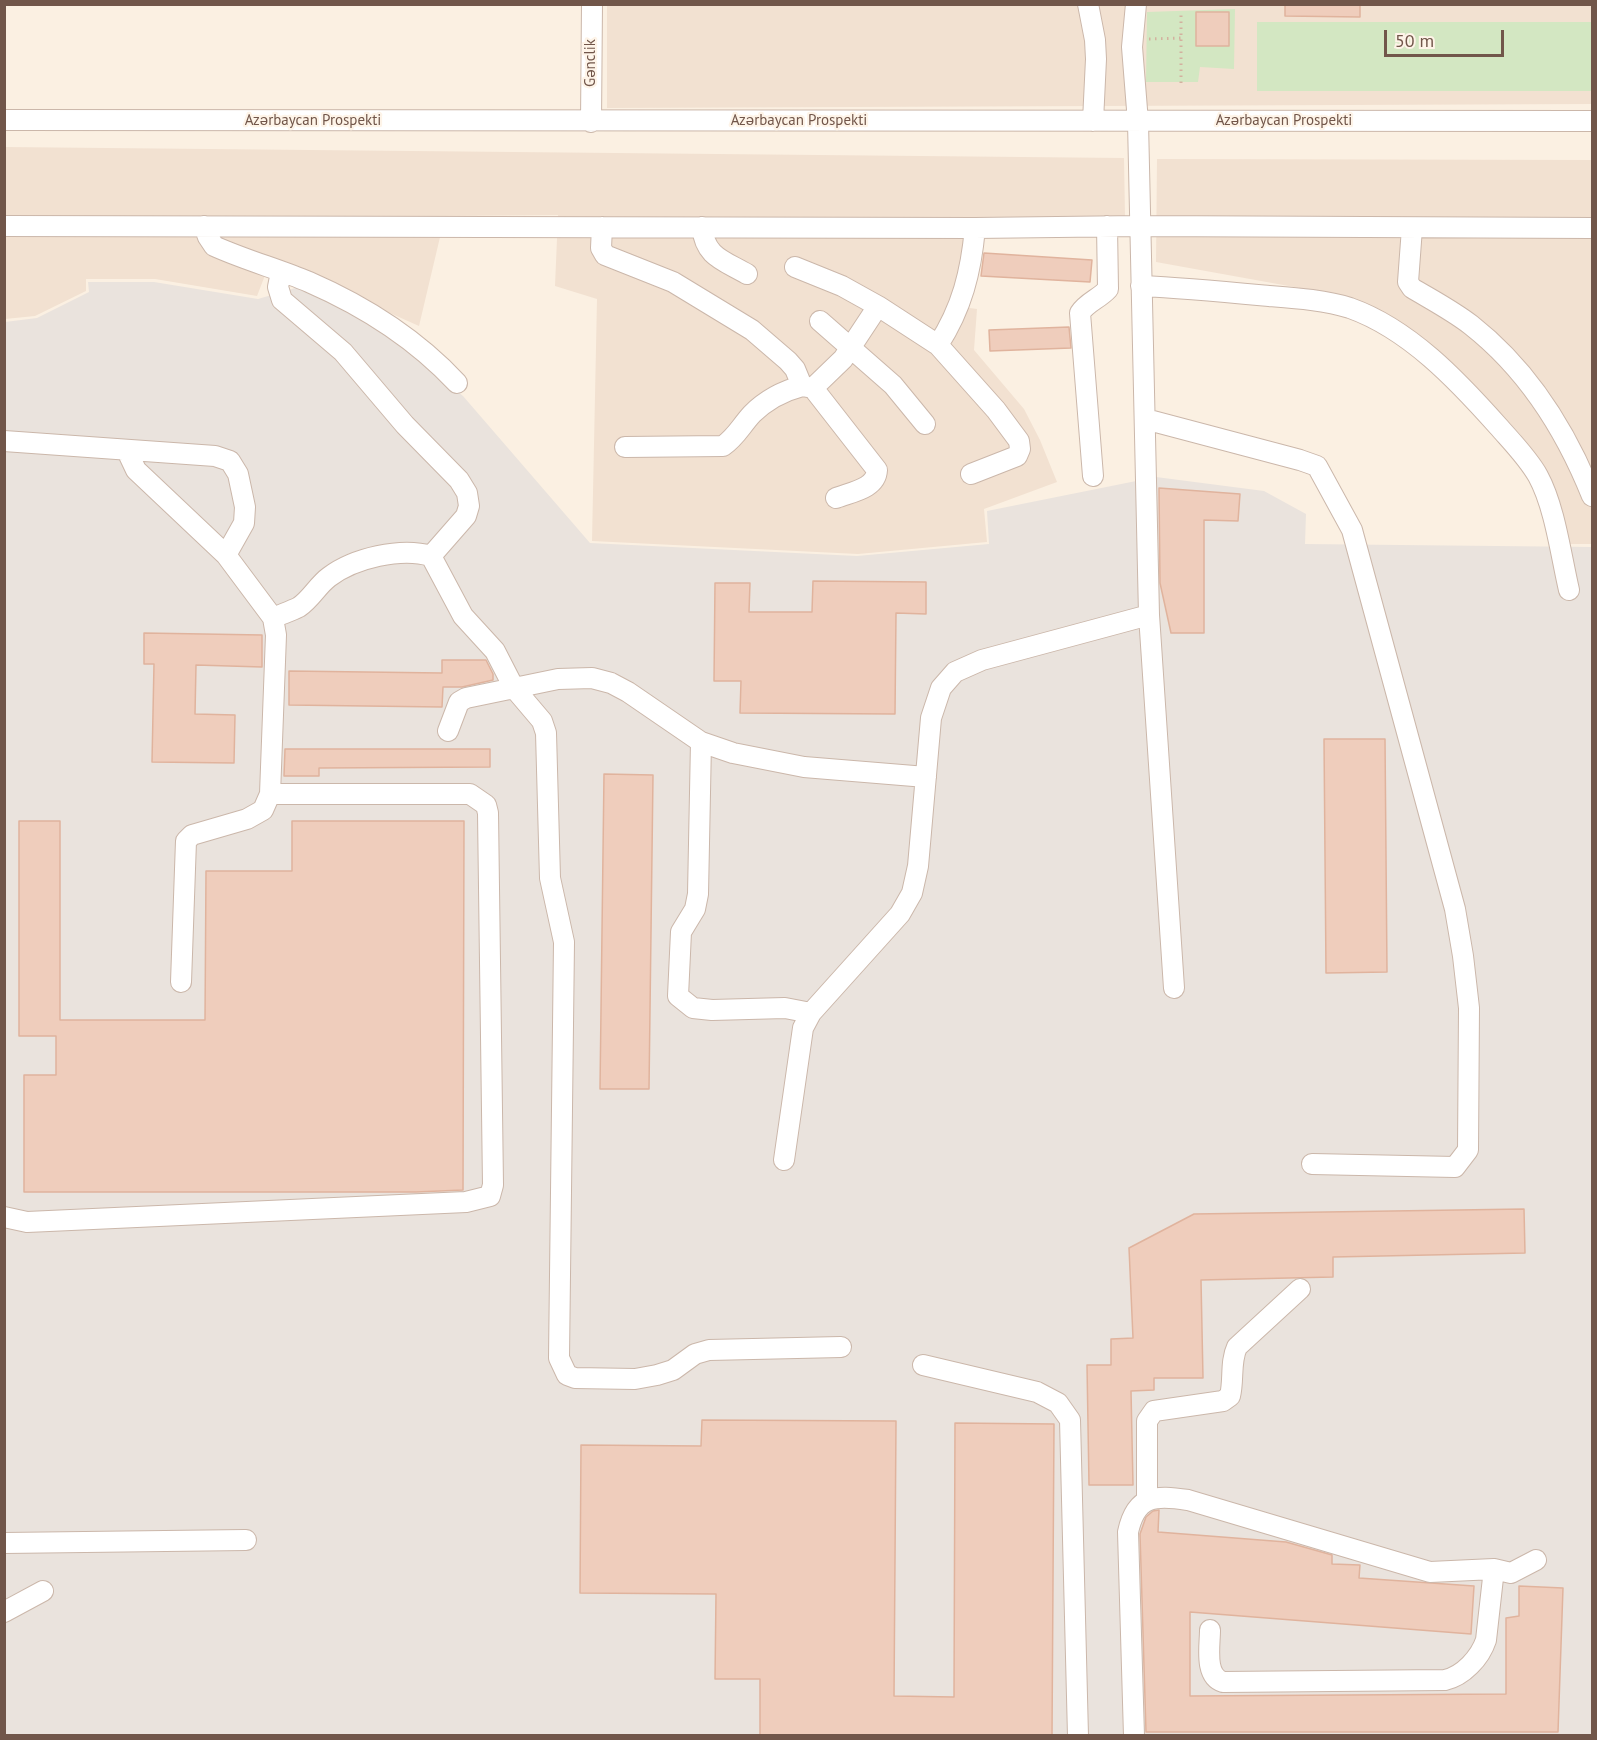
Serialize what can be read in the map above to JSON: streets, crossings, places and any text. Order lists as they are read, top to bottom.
{
  "streets": {
    "street": ["Gənclik", "Azərbaycan Prospekti"]
  },
  "crossings": [
    ["Gənclik", "Azərbaycan Prospekti"]
  ],
  "scale_bar": "50 m"
}
